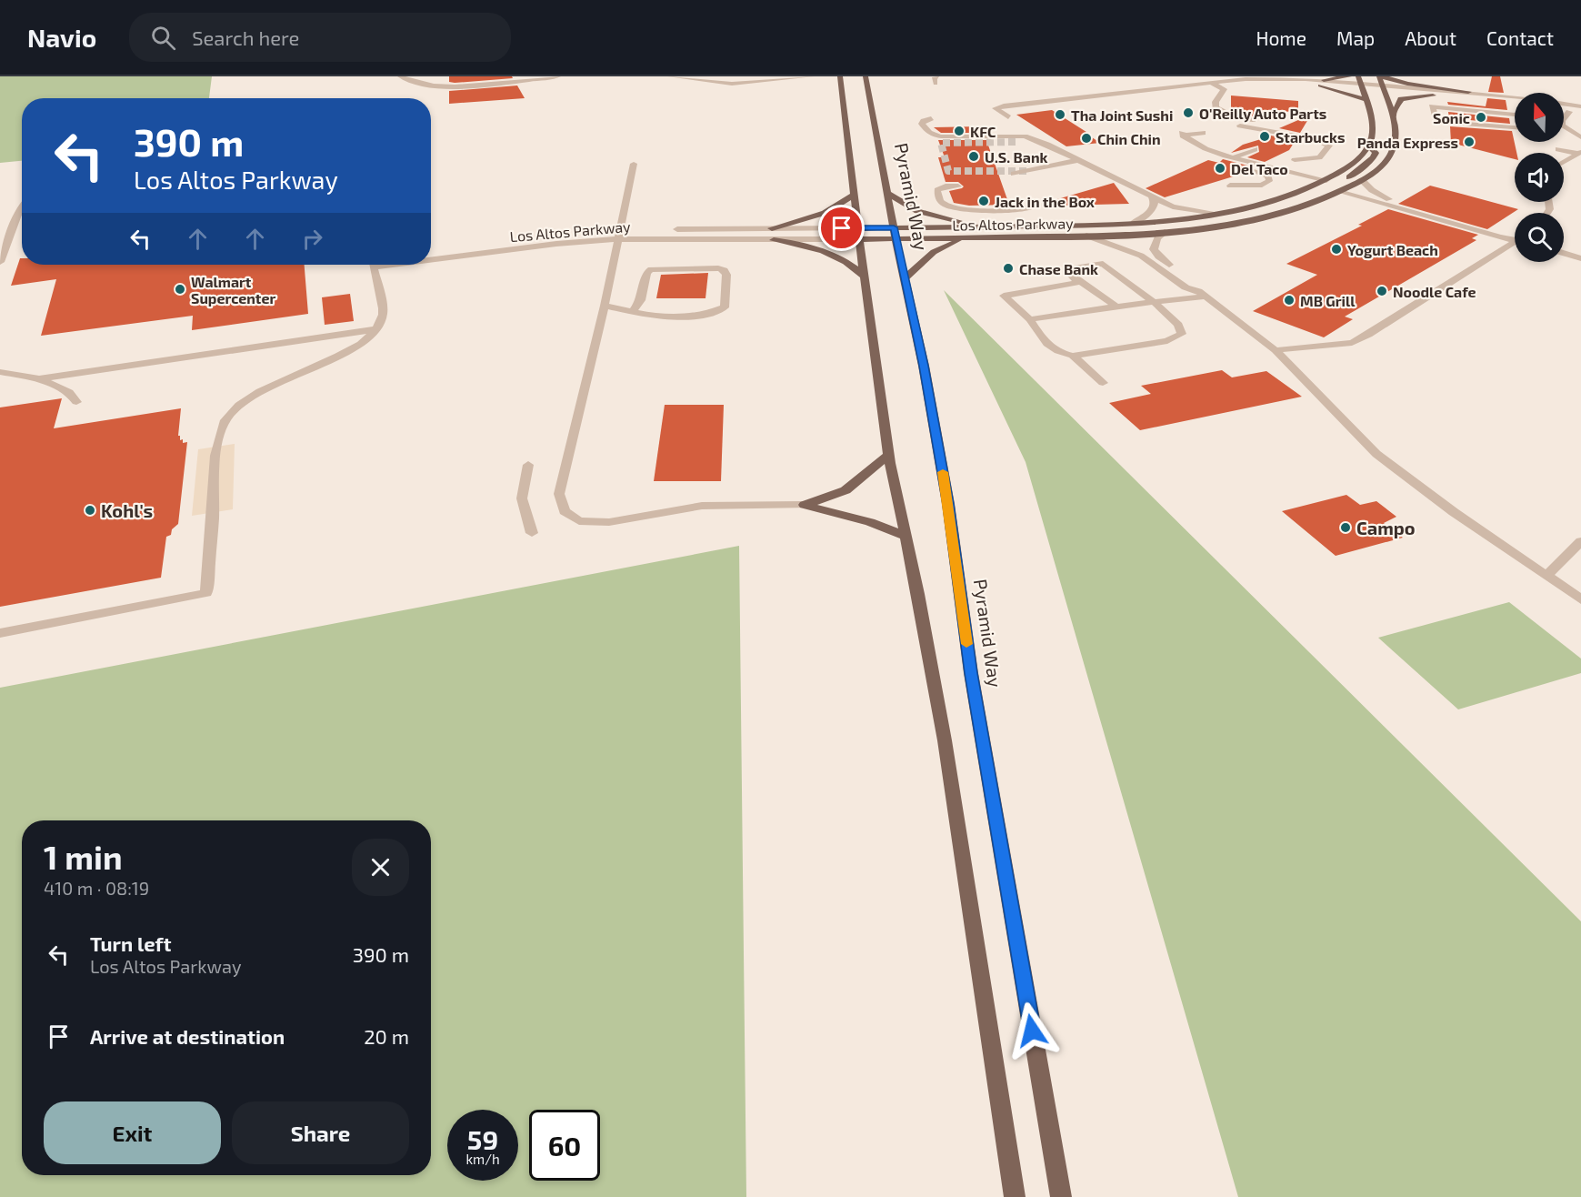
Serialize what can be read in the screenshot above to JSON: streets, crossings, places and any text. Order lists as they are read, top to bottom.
{
  "streets": {
    "main road": ["Pyramid Way", "Los Altos Parkway"]
  },
  "crossings": [
    ["Pyramid Way", "Los Altos Parkway"]
  ],
  "places": [
    "O'Reilly Auto Parts",
    "Tha Joint Sushi",
    "Sonic",
    "KFC",
    "Starbucks",
    "Chin Chin",
    "Panda Express",
    "U.S. Bank",
    "Del Taco",
    "Jack in the Box",
    "Yogurt Beach",
    "Chase Bank",
    "Walmart Supercenter",
    "Noodle Cafe",
    "MB Grill",
    "Kohl's",
    "Campo"
  ],
  "north": "top",
  "page": {
    "header": "Navio",
    "search": "Search here",
    "nav": [
      "Home",
      "Map",
      "About",
      "Contact"
    ],
    "turn": ["390 m", "Los Altos Parkway"],
    "heading": ["1 min", "410 m · 08:19"],
    "list": [
      {
        "name": "Turn left",
        "note": "Los Altos Parkway",
        "value": "390 m"
      },
      {
        "name": "Arrive at destination",
        "value": "20 m"
      }
    ],
    "buttons": ["Exit", "Share"],
    "speed": "59 km/h",
    "limit": "60"
  }
}
